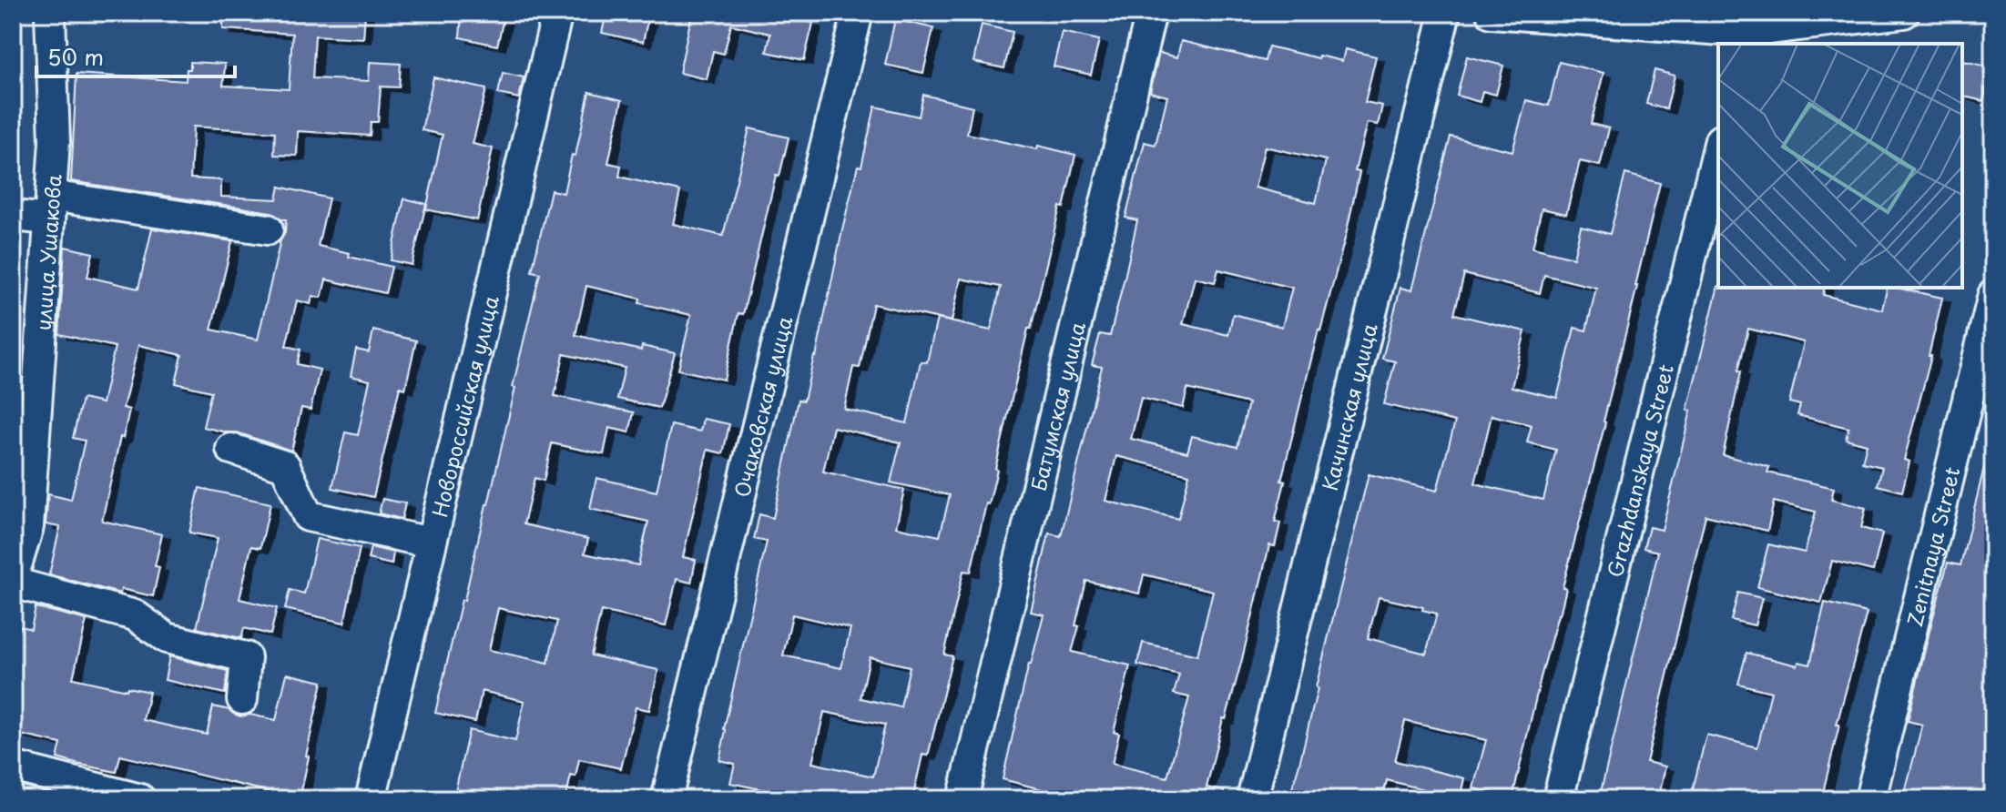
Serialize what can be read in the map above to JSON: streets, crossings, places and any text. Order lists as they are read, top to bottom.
{
  "streets": {
    "street": [
      "улица Ушакова",
      "Новороссийская улица",
      "Очаковская улица",
      "Батумская улица",
      "Качинская улица",
      "Grazhdanskaya Street",
      "Zenitnaya Street"
    ]
  },
  "scale_bar": "50 m"
}
